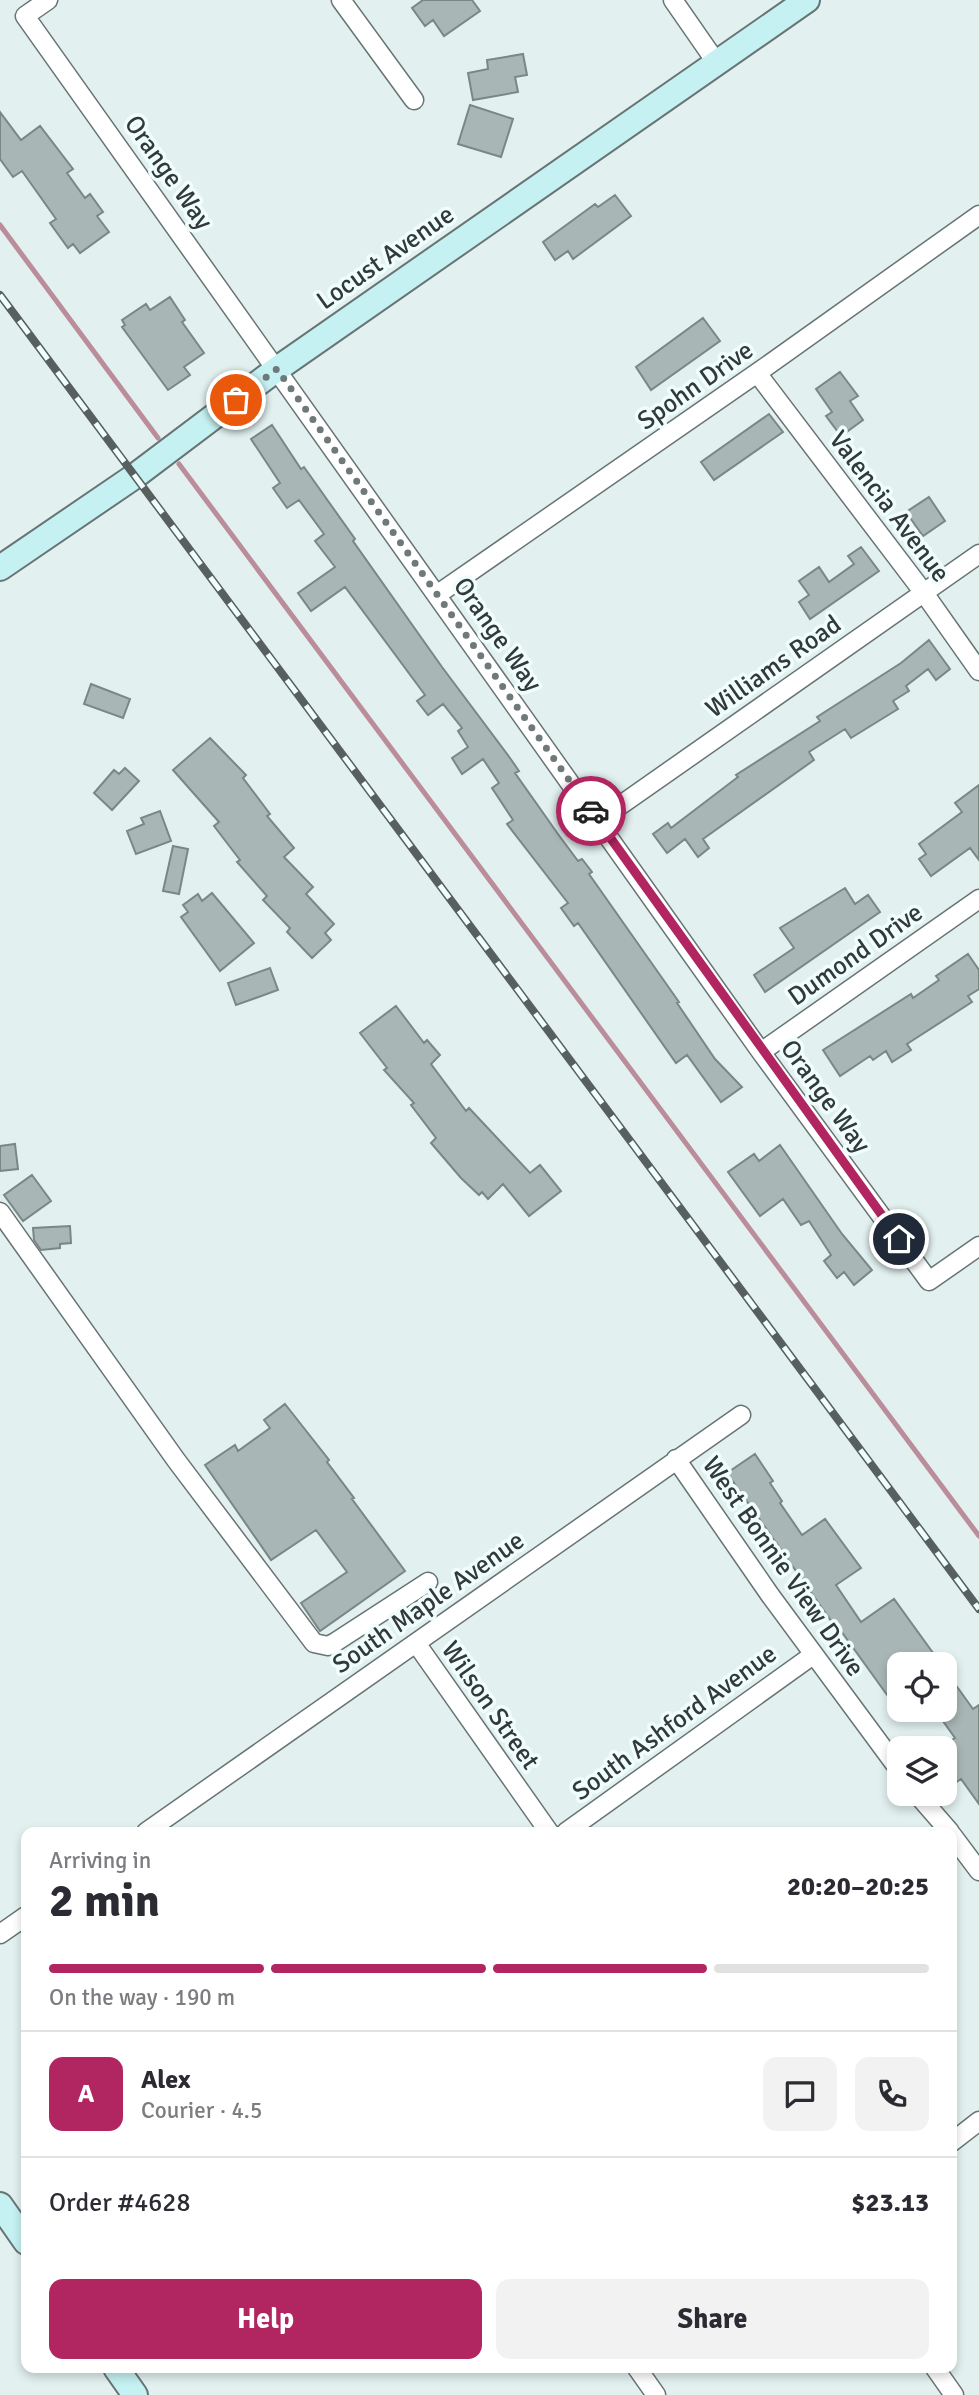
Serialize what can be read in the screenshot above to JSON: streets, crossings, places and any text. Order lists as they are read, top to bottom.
{
  "streets": {
    "street": [
      "Orange Way",
      "Locust Avenue",
      "Spohn Drive",
      "Valencia Avenue",
      "Williams Road",
      "Dumond Drive",
      "West Bonnie View Drive",
      "South Maple Avenue",
      "Wilson Street",
      "South Ashford Avenue"
    ]
  },
  "crossings": [
    ["Orange Way", "Locust Avenue"],
    ["Orange Way", "Spohn Drive"],
    ["Orange Way", "Williams Road"],
    ["Orange Way", "Dumond Drive"],
    ["Spohn Drive", "Valencia Avenue"],
    ["Valencia Avenue", "Williams Road"],
    ["West Bonnie View Drive", "South Maple Avenue"],
    ["West Bonnie View Drive", "South Ashford Avenue"],
    ["South Maple Avenue", "Wilson Street"]
  ],
  "page": {
    "heading": ["2 min", "Arriving in", "20:20–20:25"],
    "panel": [
      "Alex",
      "Courier · 4.5",
      "Order #4628",
      "$23.13"
    ],
    "bar": "On the way · 190 m",
    "round": "A",
    "buttons": ["Help", "Share"]
  }
}
